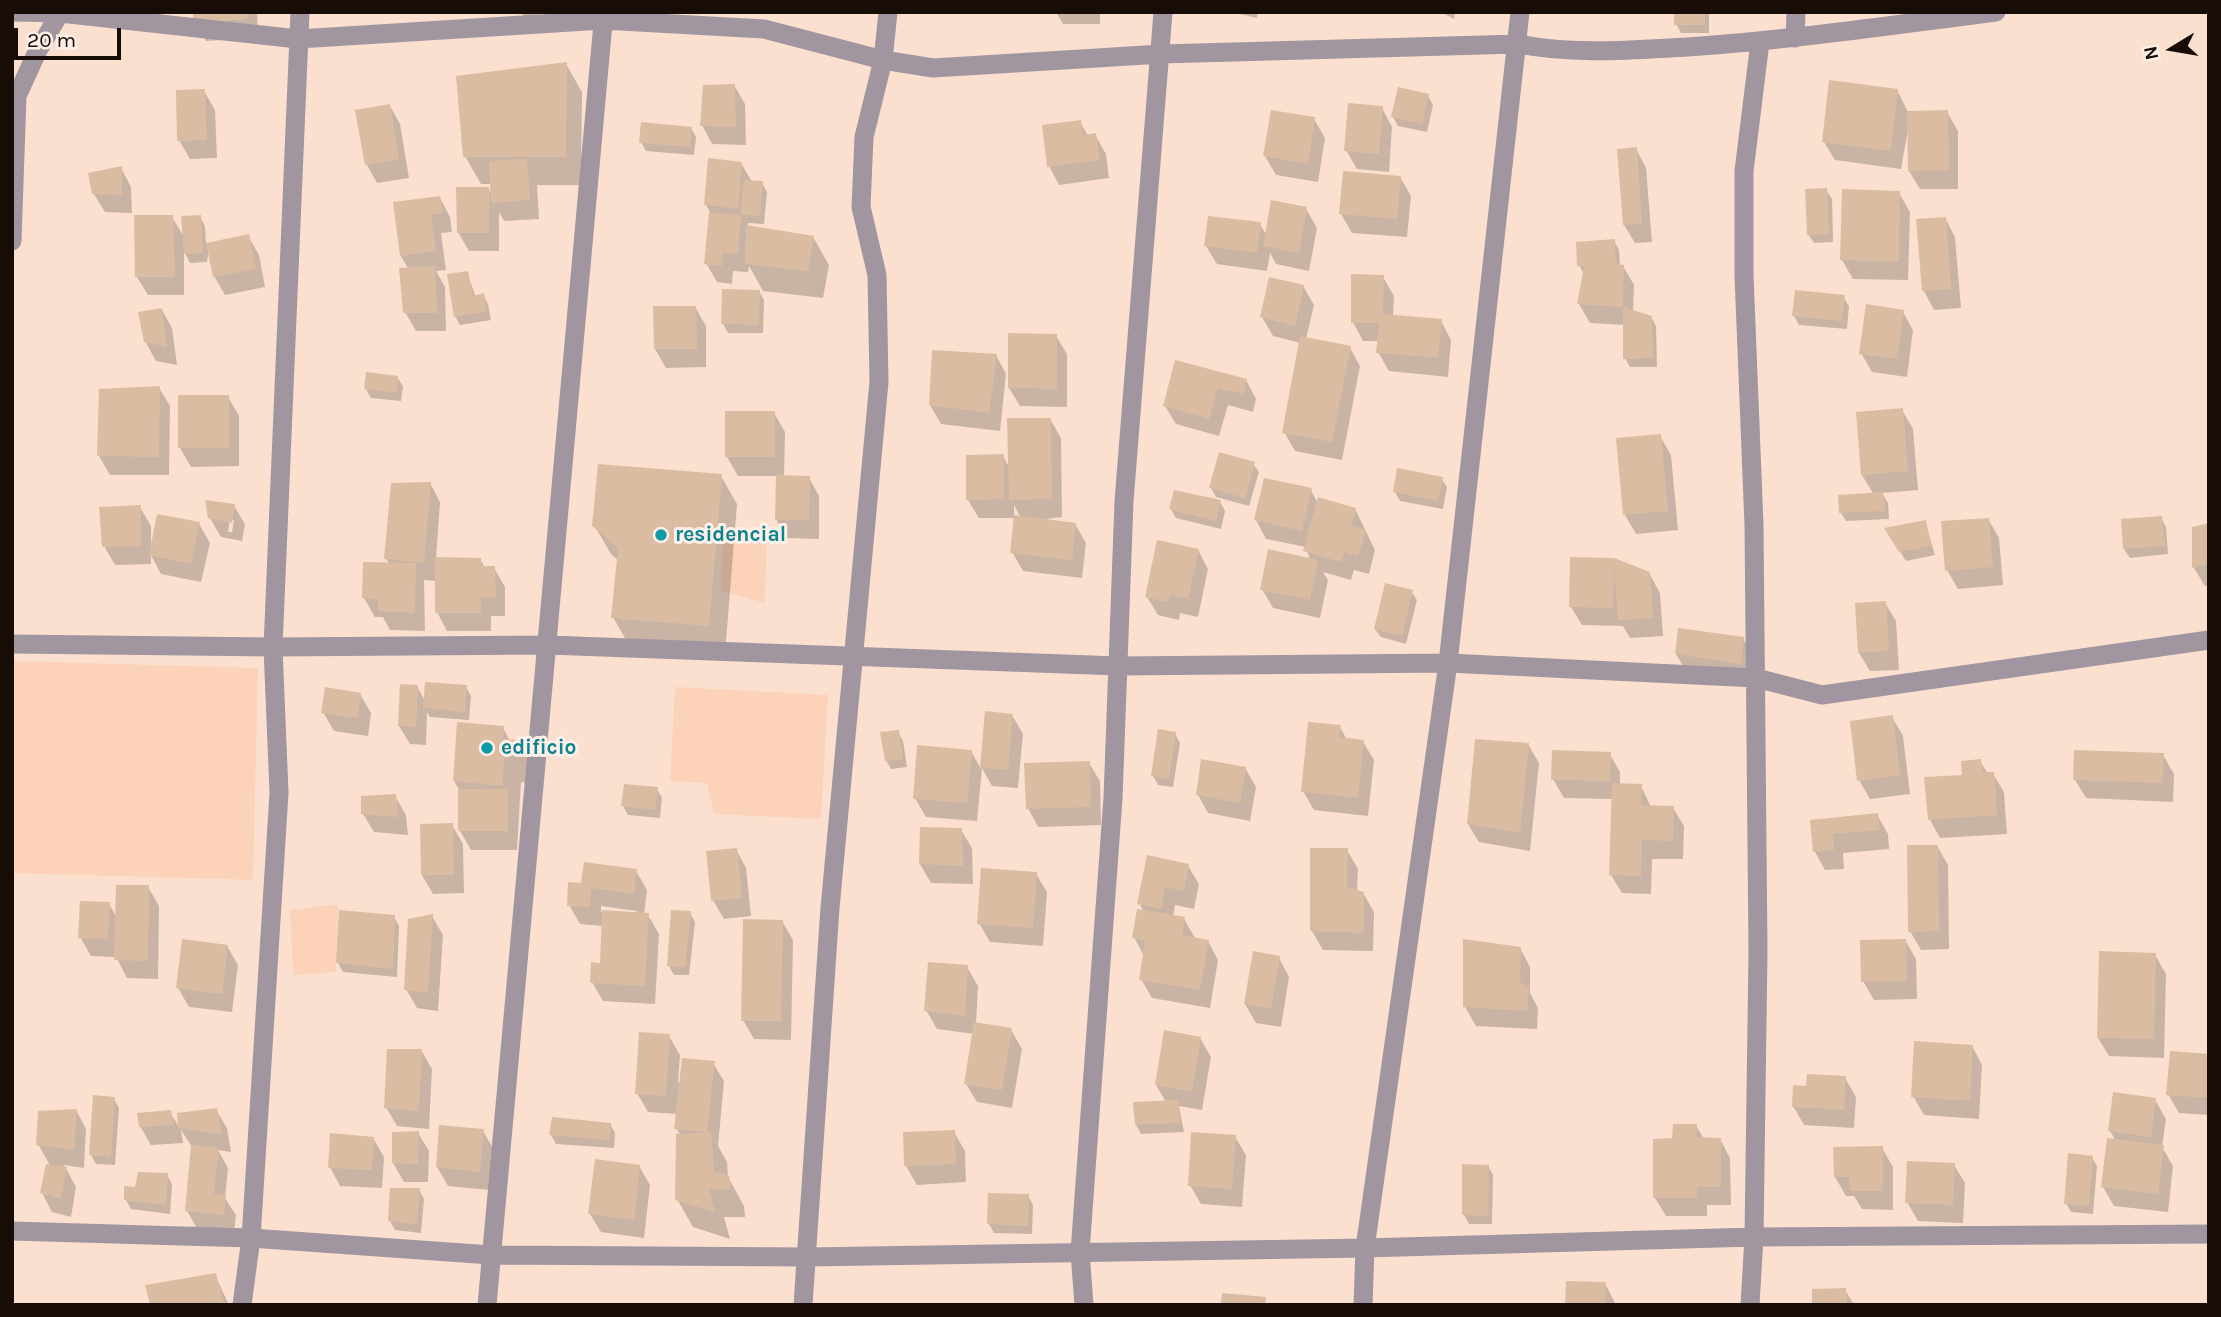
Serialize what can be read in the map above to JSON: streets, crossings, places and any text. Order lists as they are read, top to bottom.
{
  "places": ["residencial", "edificio"],
  "scale_bar": "20 m",
  "north": "left"
}
